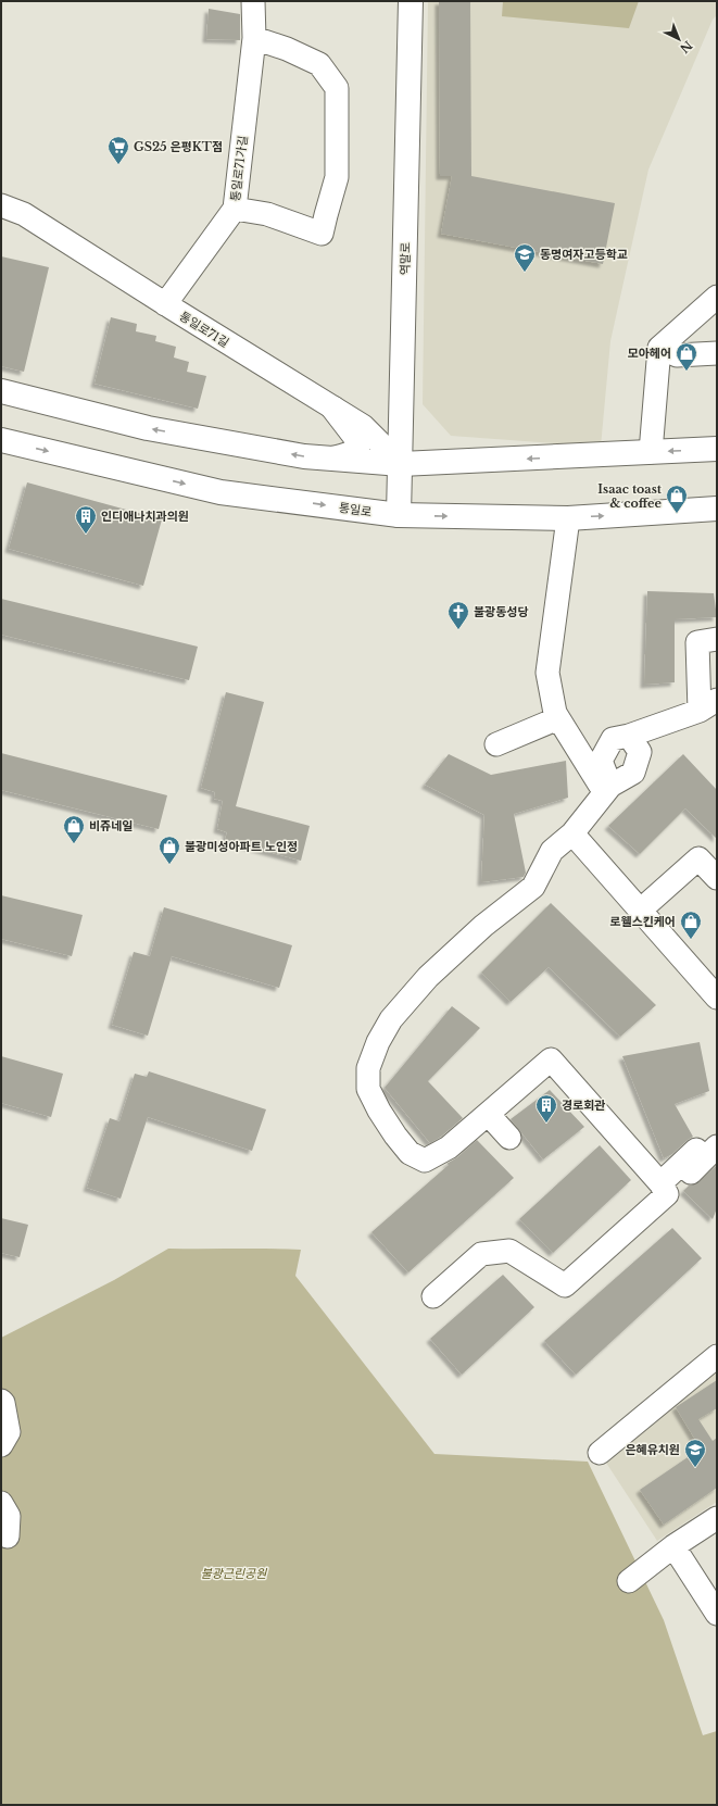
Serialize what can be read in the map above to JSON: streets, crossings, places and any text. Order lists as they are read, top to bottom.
{
  "streets": {
    "main road": ["역말로", "통일로"],
    "street": ["통일로71가길", "통일로71길"]
  },
  "crossings": [
    ["통일로71가길", "통일로71길"],
    ["역말로", "통일로71길"],
    ["역말로", "통일로"]
  ],
  "parks": ["불광근린공원"],
  "places": {
    "supermarket": ["GS25 은평KT점"],
    "school or university": ["동명여자고등학교", "은혜유치원"],
    "shop": [
      "모아헤어",
      "Isaac toast & coffee",
      "비쥬네일",
      "불광미성아파트 노인정",
      "로웰스킨케어"
    ],
    "building": ["인디애나치과의원", "경로회관"],
    "church": ["불광동성당"]
  },
  "north": "bottom right"
}
